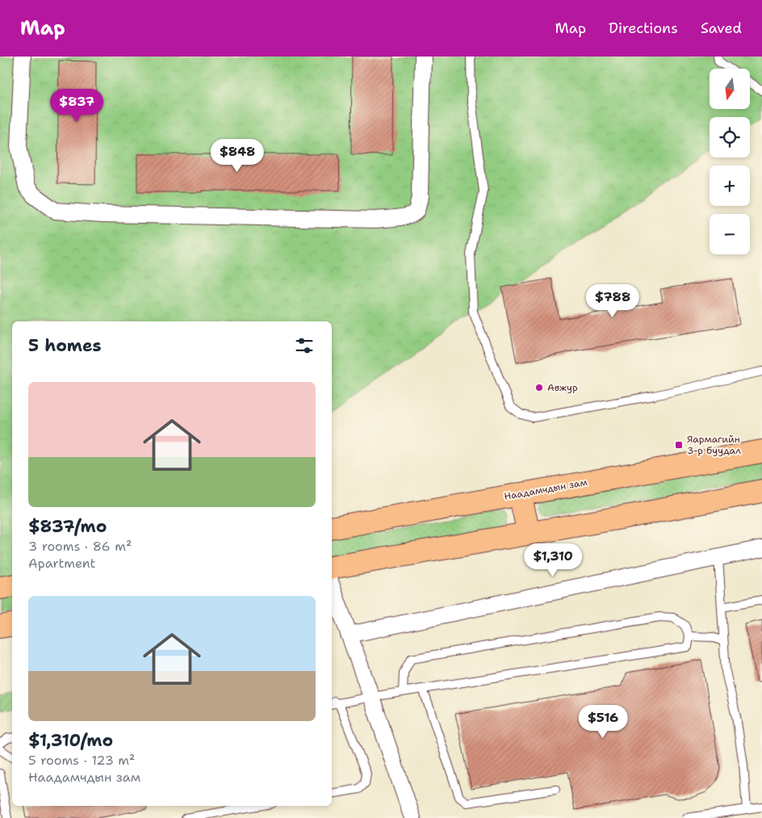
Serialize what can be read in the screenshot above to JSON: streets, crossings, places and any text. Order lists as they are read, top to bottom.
{
  "streets": {
    "highway": ["Наадамчдын зам"]
  },
  "places": {
    "other": ["Авжур"],
    "transit": ["Яармагийн 3-р буудал"]
  },
  "north": "bottom",
  "page": {
    "header": "Map",
    "nav": ["Map", "Directions", "Saved"],
    "map_buttons": ["+", "−"],
    "price": [
      "$837",
      "$848",
      "$788",
      "$1,310",
      "$516"
    ],
    "heading": "5 homes",
    "list": [
      {
        "name": "$837/mo",
        "note": "3 rooms · 86 m² · Apartment"
      },
      {
        "name": "$1,310/mo",
        "note": "5 rooms · 123 m² · Наадамчдын зам"
      }
    ]
  }
}
